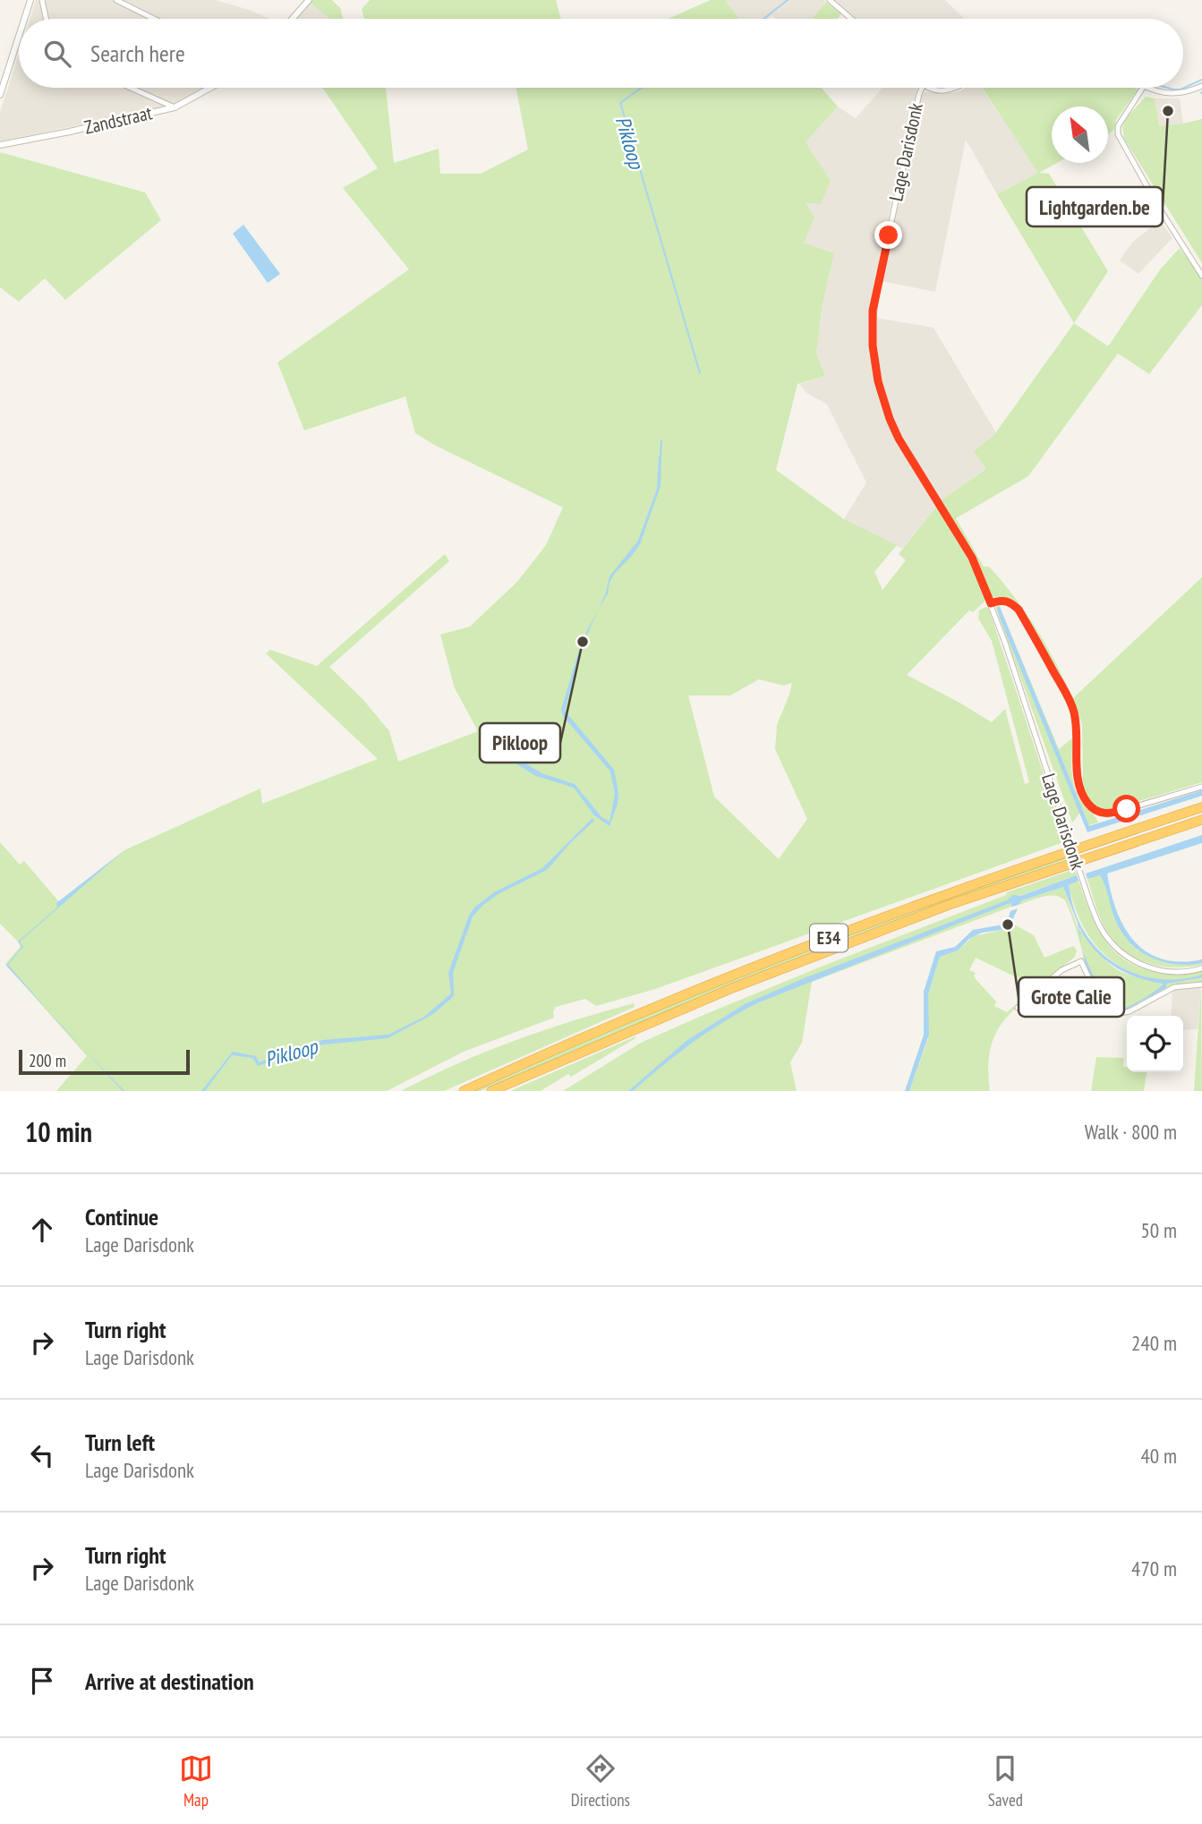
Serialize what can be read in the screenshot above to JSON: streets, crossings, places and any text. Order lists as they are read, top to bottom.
{
  "streets": {
    "highway": ["E34"],
    "street": ["Zandstraat", "Lage Darisdonk"]
  },
  "water": ["Pikloop"],
  "places": ["Lightgarden.be", "Pikloop", "Grote Calie"],
  "scale_bar": "200 m",
  "north": "top left",
  "page": {
    "search": "Search here",
    "scale": "200 m",
    "heading": ["10 min", "Walk · 800 m"],
    "list": [
      ["Continue", "Lage Darisdonk", "50 m"],
      ["Turn right", "Lage Darisdonk", "240 m"],
      ["Turn left", "Lage Darisdonk", "40 m"],
      ["Turn right", "Lage Darisdonk", "470 m"],
      "Arrive at destination"
    ],
    "nav": ["Map", "Directions", "Saved"]
  }
}
